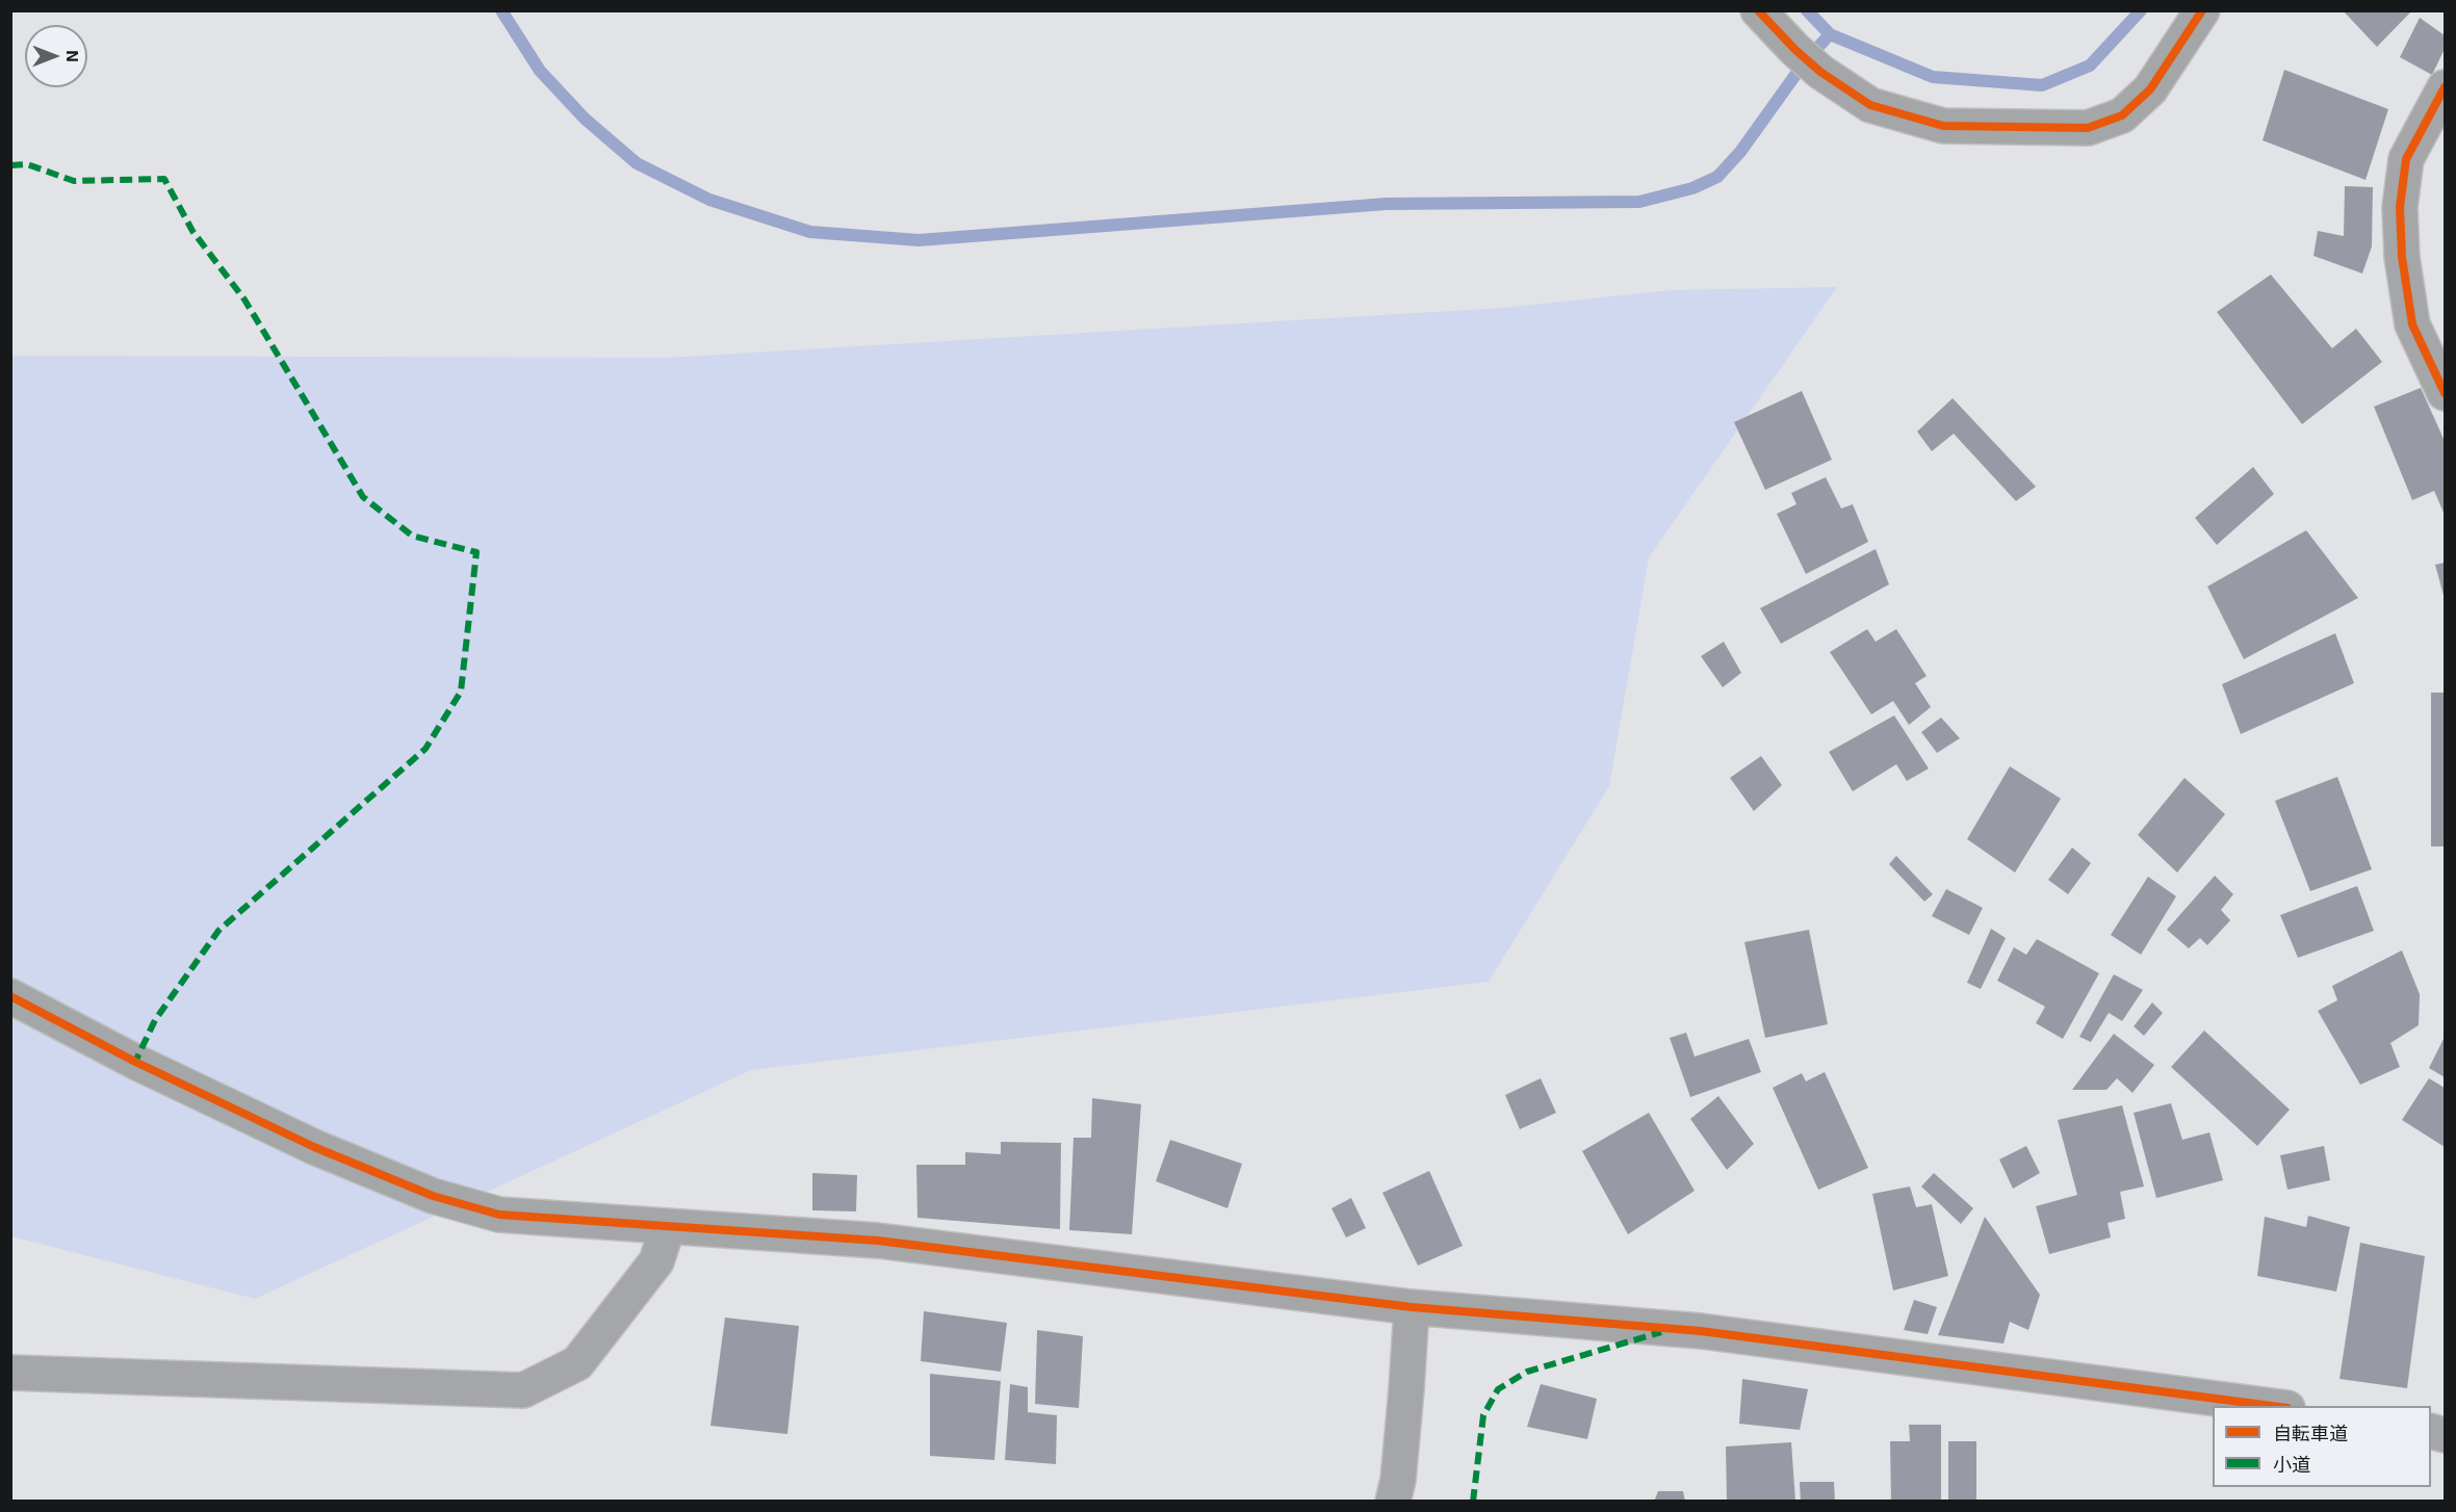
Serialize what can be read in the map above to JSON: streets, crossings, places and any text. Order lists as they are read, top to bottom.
{
  "legend": ["自転車道", "小道"],
  "north": "right"
}
